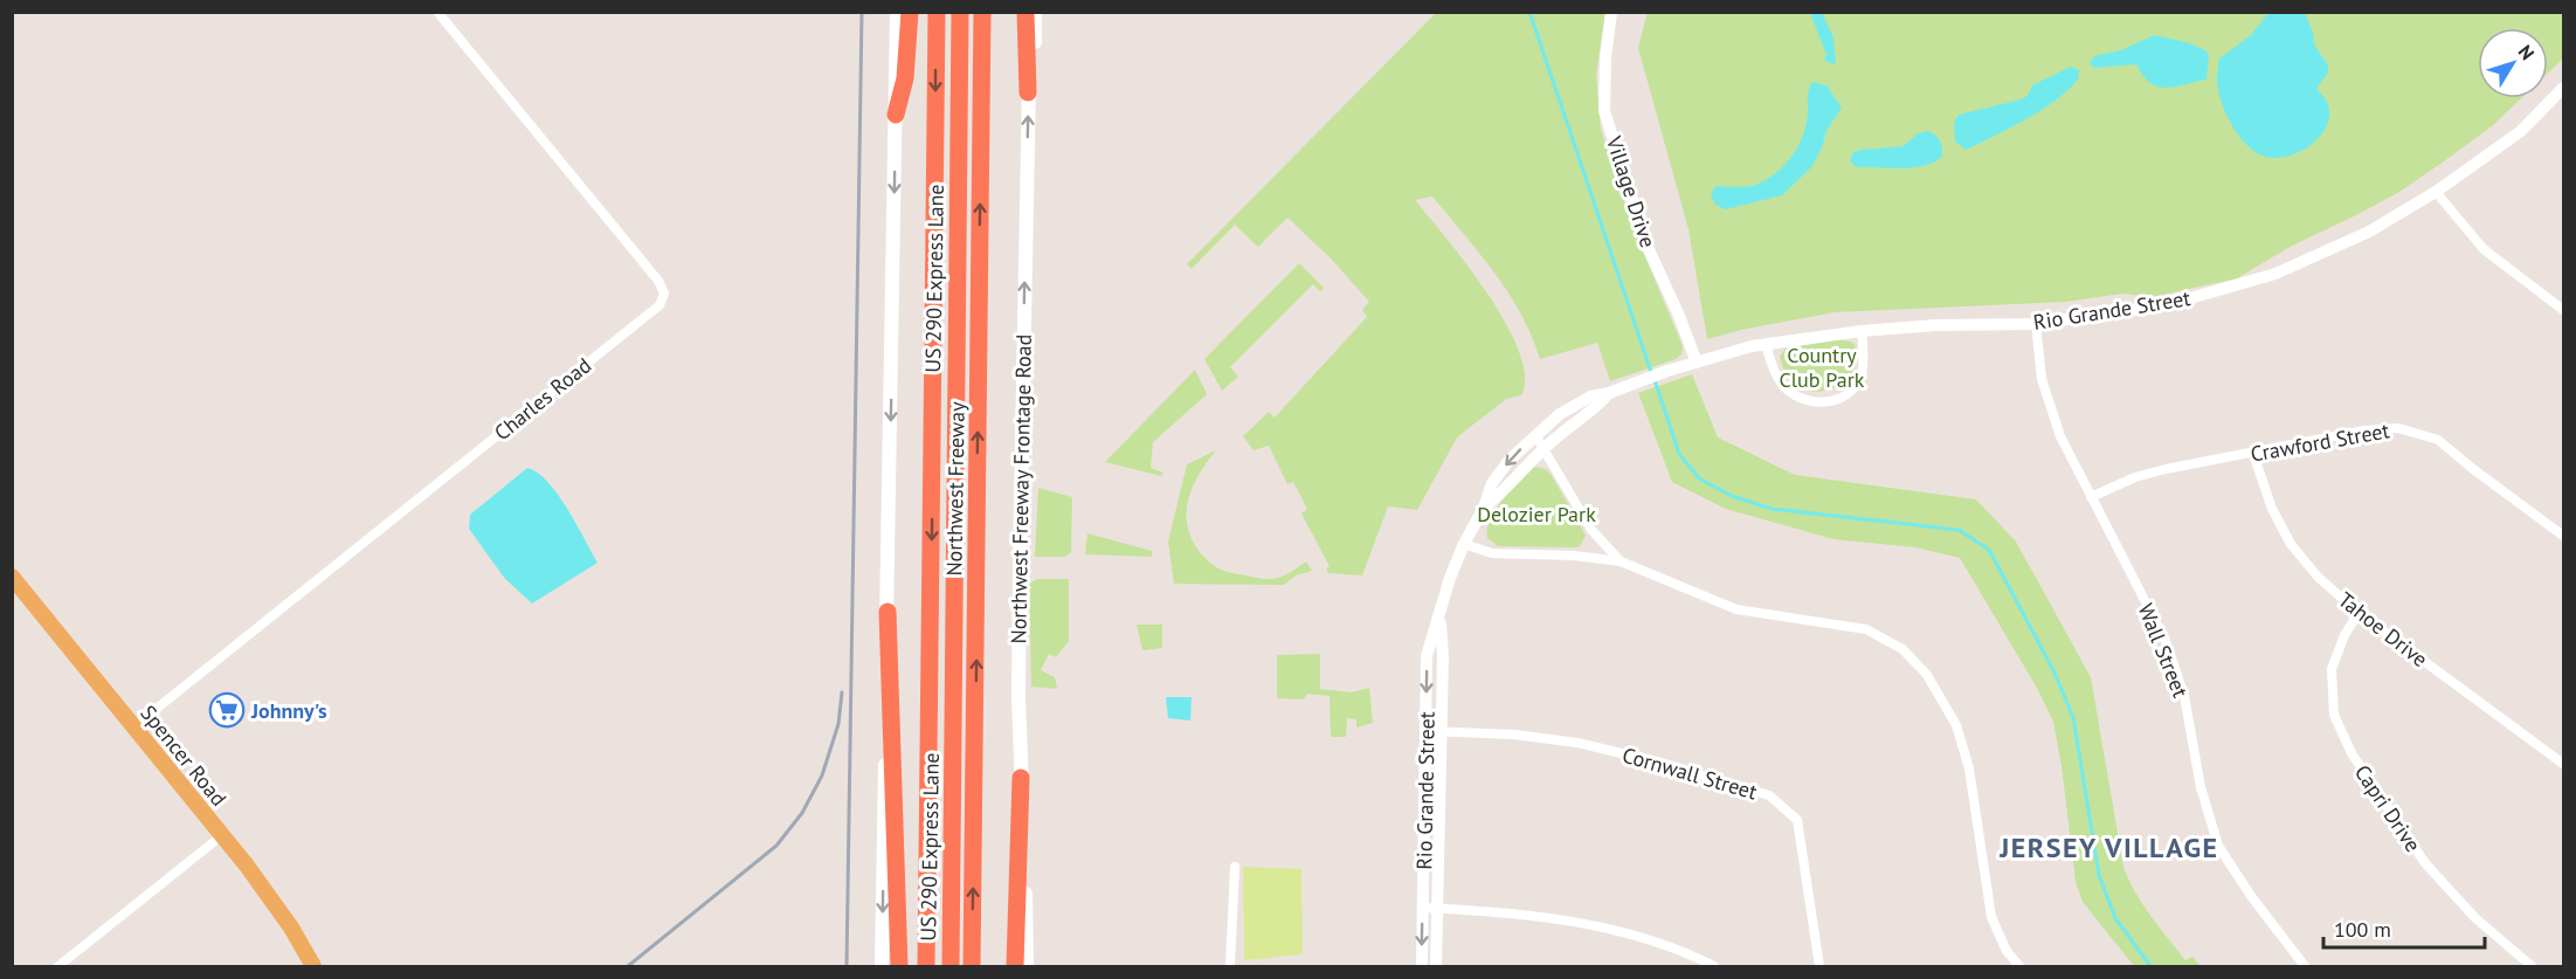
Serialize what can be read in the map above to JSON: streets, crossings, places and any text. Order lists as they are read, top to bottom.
{
  "streets": {
    "highway": ["US 290 Express Lane", "Northwest Freeway"],
    "main road": ["Northwest Freeway Frontage Road", "Spencer Road"],
    "street": [
      "Village Drive",
      "Rio Grande Street",
      "Charles Road",
      "Crawford Street",
      "Tahoe Drive",
      "Wall Street",
      "Cornwall Street",
      "Capri Drive"
    ]
  },
  "crossings": [
    ["Village Drive", "Rio Grande Street"],
    ["Rio Grande Street", "Wall Street"],
    ["Rio Grande Street", "Cornwall Street"],
    ["Charles Road", "Spencer Road"],
    ["Crawford Street", "Tahoe Drive"],
    ["Crawford Street", "Wall Street"],
    ["Tahoe Drive", "Capri Drive"]
  ],
  "one_way": ["Northwest Freeway Frontage Road"],
  "districts": ["JERSEY VILLAGE"],
  "parks": ["Country Club Park", "Delozier Park"],
  "places": {
    "supermarket": ["Johnny's"]
  },
  "scale_bar": "100 m",
  "north": "top right"
}
